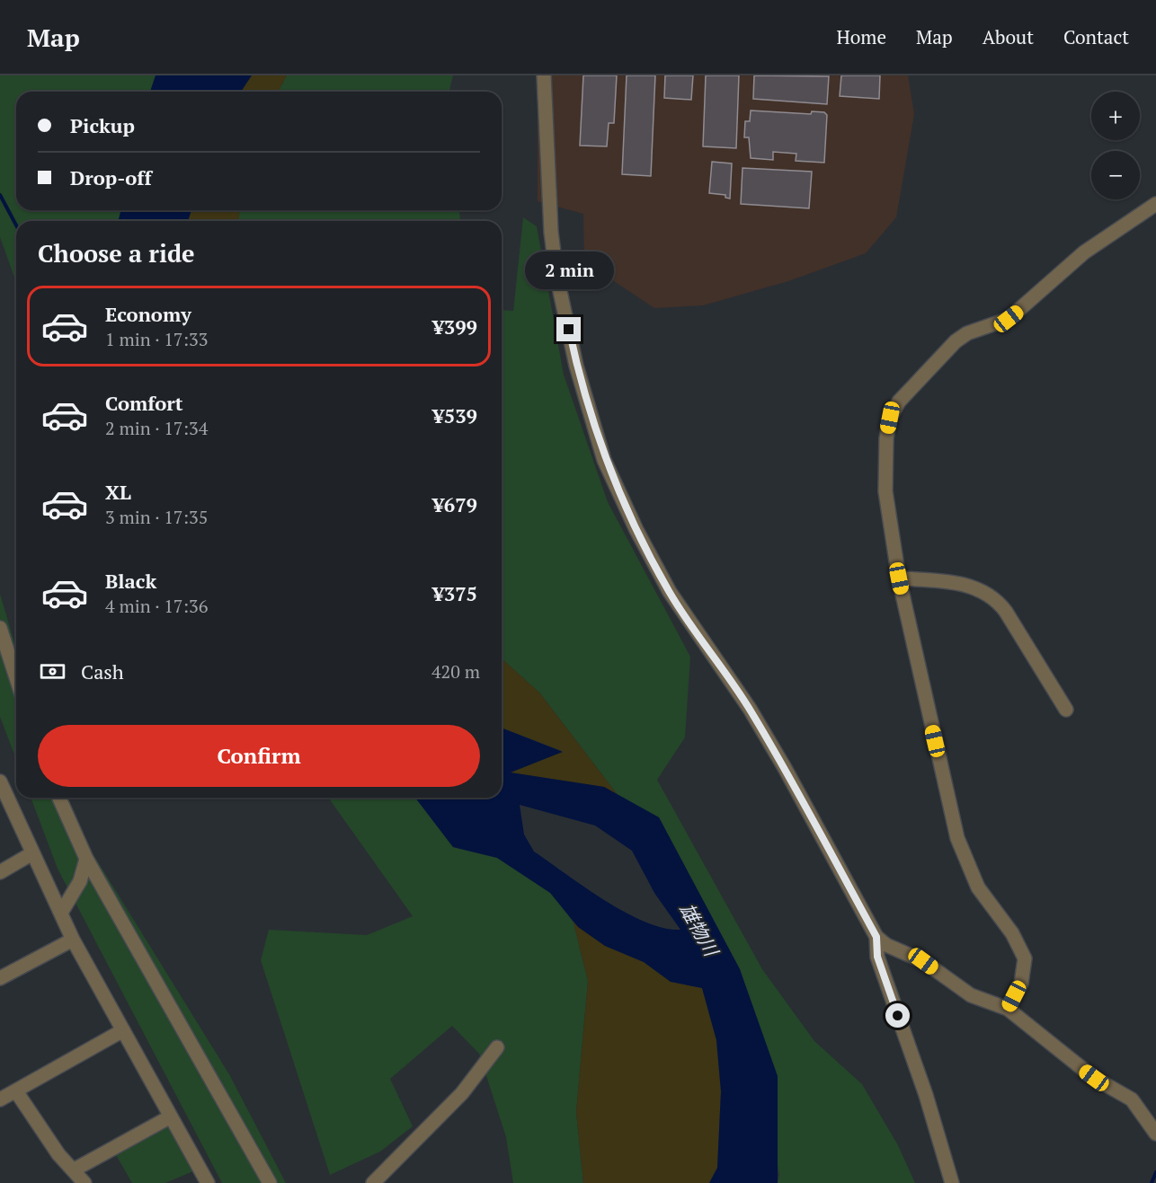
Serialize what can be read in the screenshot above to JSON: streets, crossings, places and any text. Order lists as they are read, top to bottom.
{
  "water": ["雄物川"],
  "page": {
    "header": "Map",
    "nav": [
      "Home",
      "Map",
      "About",
      "Contact"
    ],
    "map_buttons": ["+", "−"],
    "banner": ["Pickup", "Drop-off"],
    "heading": "Choose a ride",
    "bubble": "2 min",
    "list": [
      {
        "name": "Economy",
        "note": "1 min · 17:33",
        "value": "¥399"
      },
      {
        "name": "Comfort",
        "note": "2 min · 17:34",
        "value": "¥539"
      },
      {
        "name": "XL",
        "note": "3 min · 17:35",
        "value": "¥679"
      },
      {
        "name": "Black",
        "note": "4 min · 17:36",
        "value": "¥375"
      }
    ],
    "pay": ["Cash", "420 m"],
    "buttons": "Confirm"
  }
}
